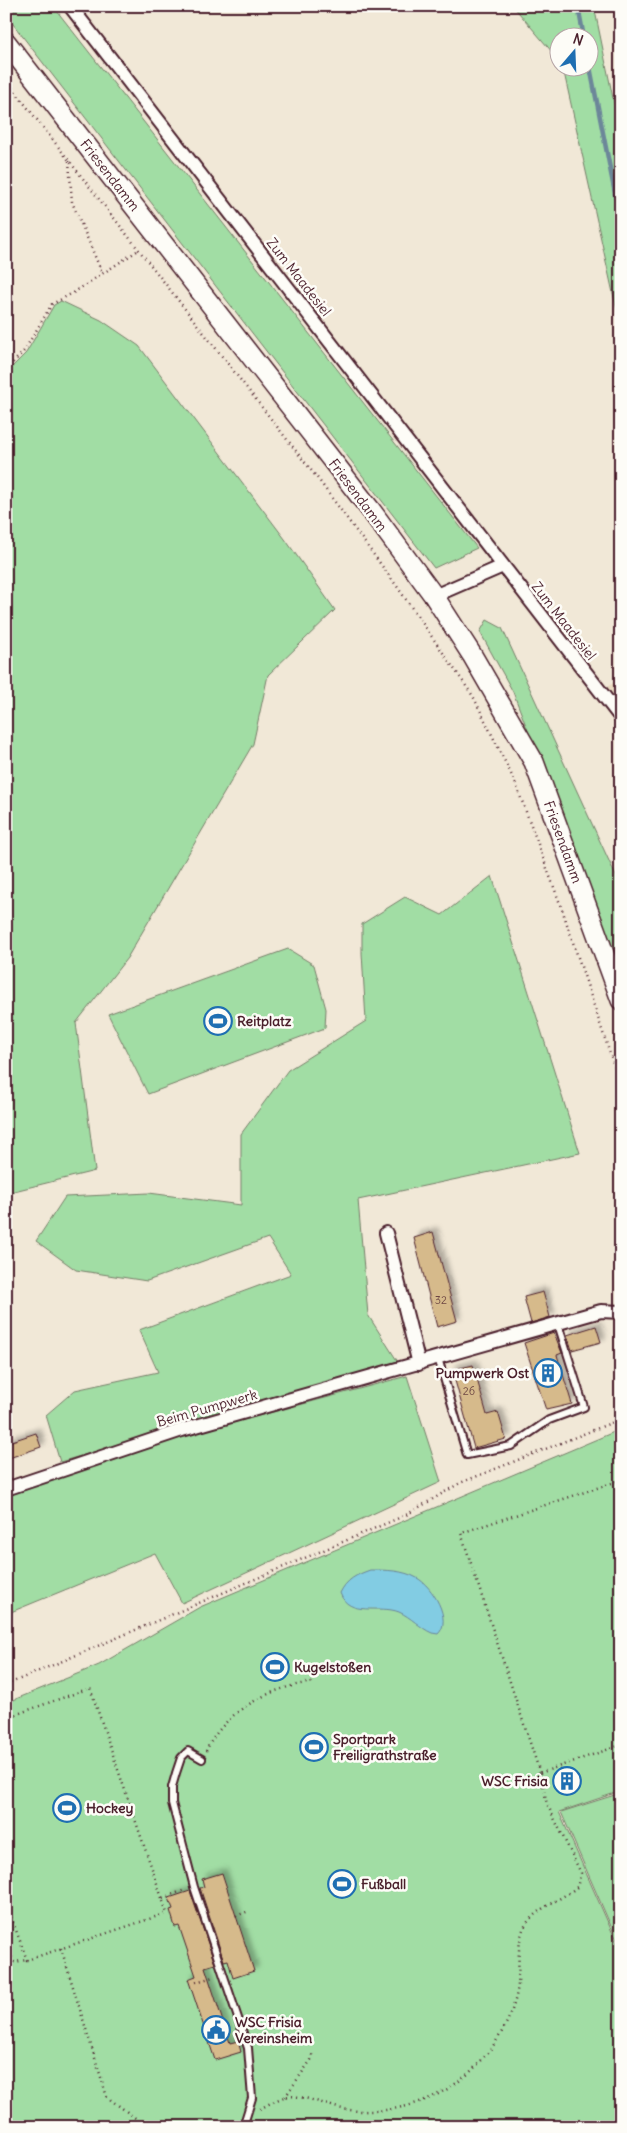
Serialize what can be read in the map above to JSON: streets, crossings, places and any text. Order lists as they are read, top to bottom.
{
  "streets": {
    "main road": ["Friesendamm"],
    "street": ["Zum Maadesiel", "Beim Pumpwerk"]
  },
  "places": {
    "sports": [
      "Reitplatz",
      "Kugelstoßen",
      "Sportpark Freiligrathstraße",
      "Hockey",
      "Fußball"
    ],
    "building": ["Pumpwerk Ost", "WSC Frisia"],
    "public building": ["WSC Frisia Vereinsheim"]
  },
  "house_numbers": ["32", "26"],
  "north": "top"
}
